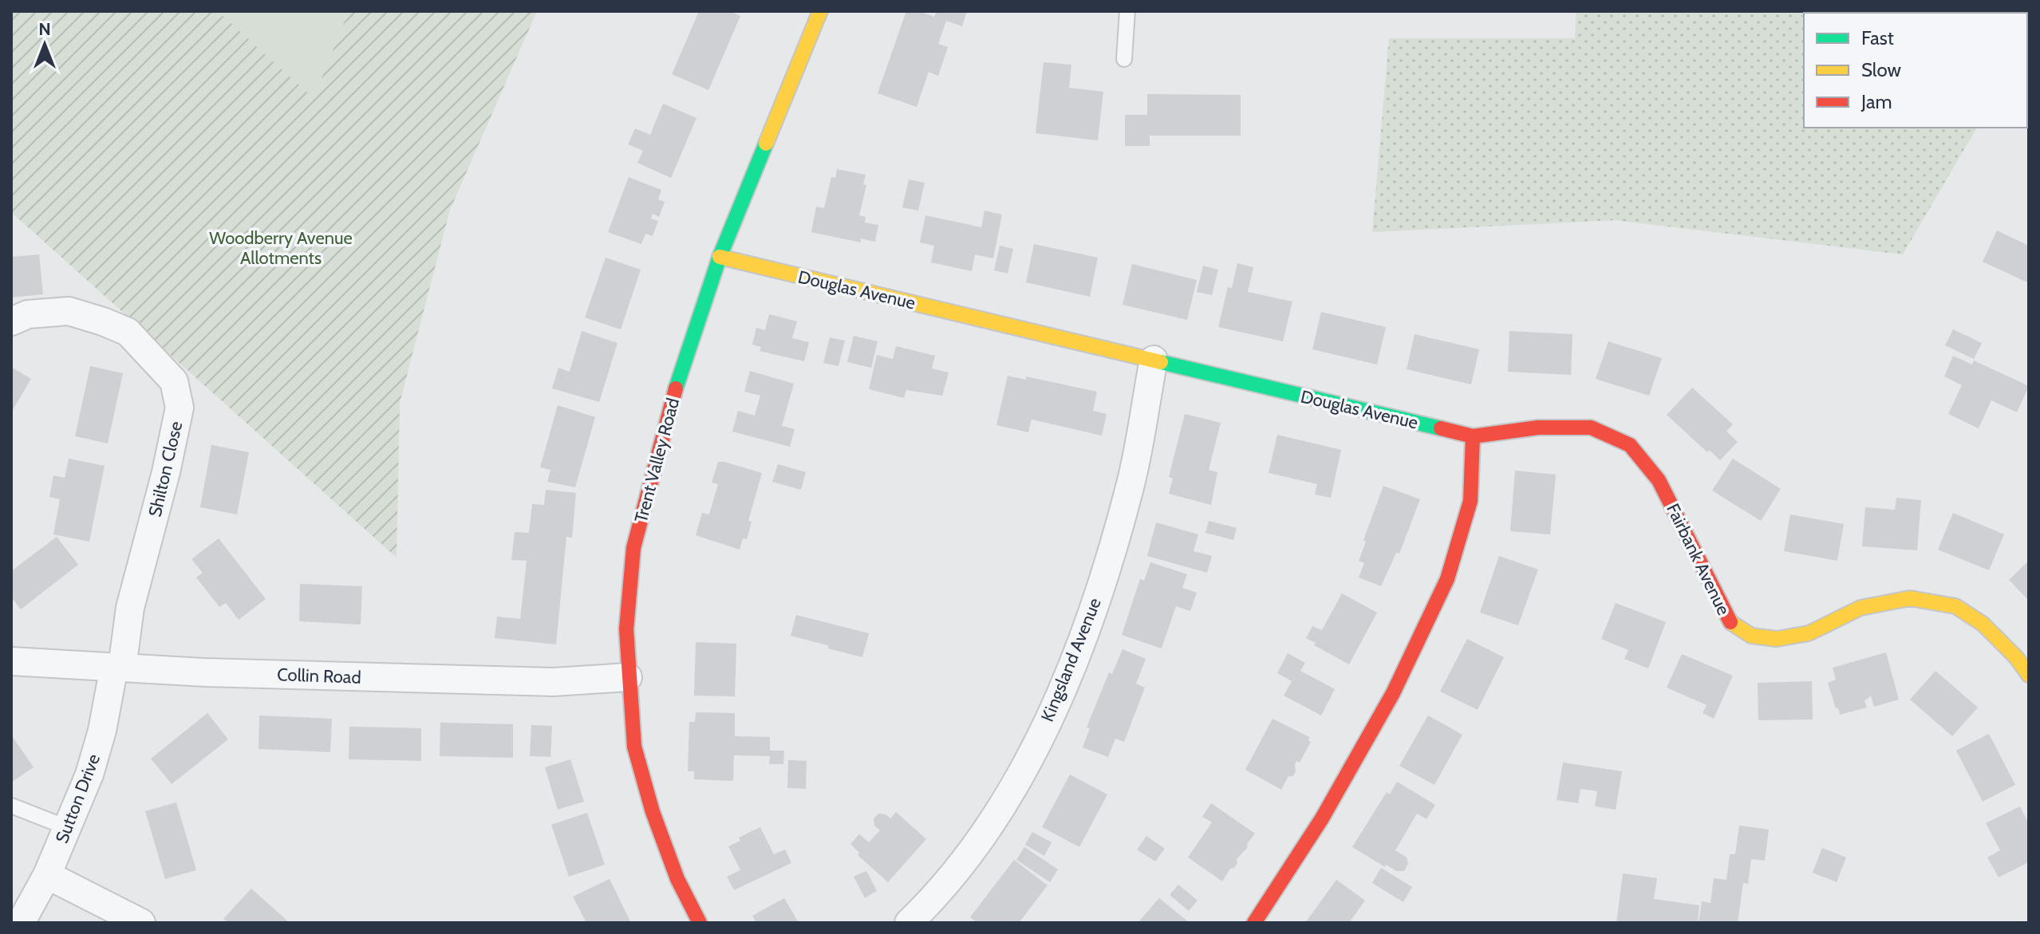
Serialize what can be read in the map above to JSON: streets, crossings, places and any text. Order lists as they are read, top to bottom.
{
  "streets": {
    "street": [
      "Douglas Avenue",
      "Trent Valley Road",
      "Shilton Close",
      "Fairbank Avenue",
      "Kingsland Avenue",
      "Collin Road",
      "Sutton Drive"
    ]
  },
  "crossings": [
    ["Douglas Avenue", "Trent Valley Road"],
    ["Douglas Avenue", "Fairbank Avenue"],
    ["Douglas Avenue", "Kingsland Avenue"],
    ["Trent Valley Road", "Collin Road"],
    ["Shilton Close", "Collin Road"],
    ["Shilton Close", "Sutton Drive"],
    ["Collin Road", "Sutton Drive"]
  ],
  "parks": ["Woodberry Avenue Allotments"],
  "legend": ["Fast", "Slow", "Jam"],
  "north": "top"
}
